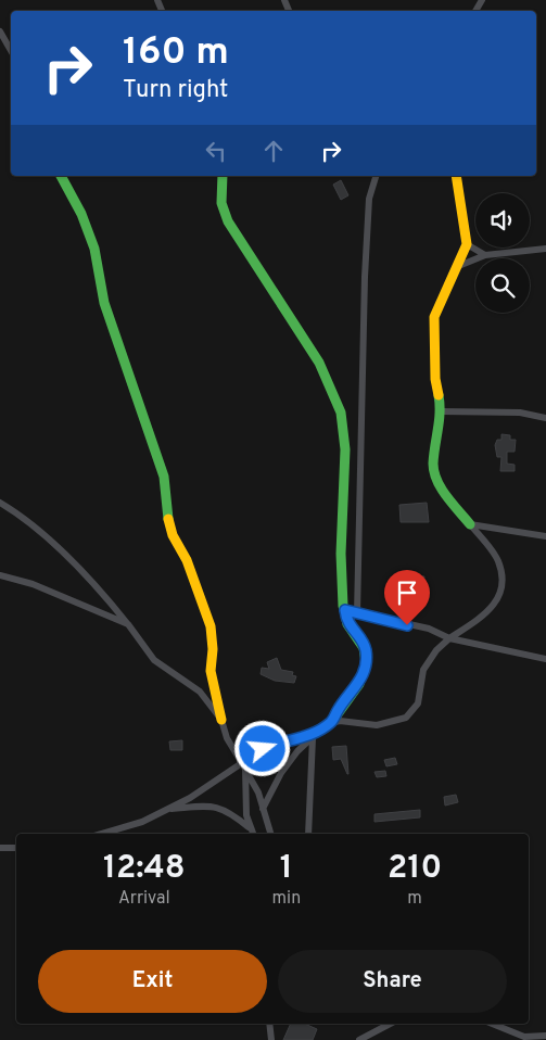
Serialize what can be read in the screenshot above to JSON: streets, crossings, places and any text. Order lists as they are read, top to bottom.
{
  "page": {
    "turn": ["160 m", "Turn right"],
    "eta": [
      "12:48",
      "Arrival",
      "1",
      "min",
      "210",
      "m"
    ],
    "buttons": ["Exit", "Share"]
  }
}
